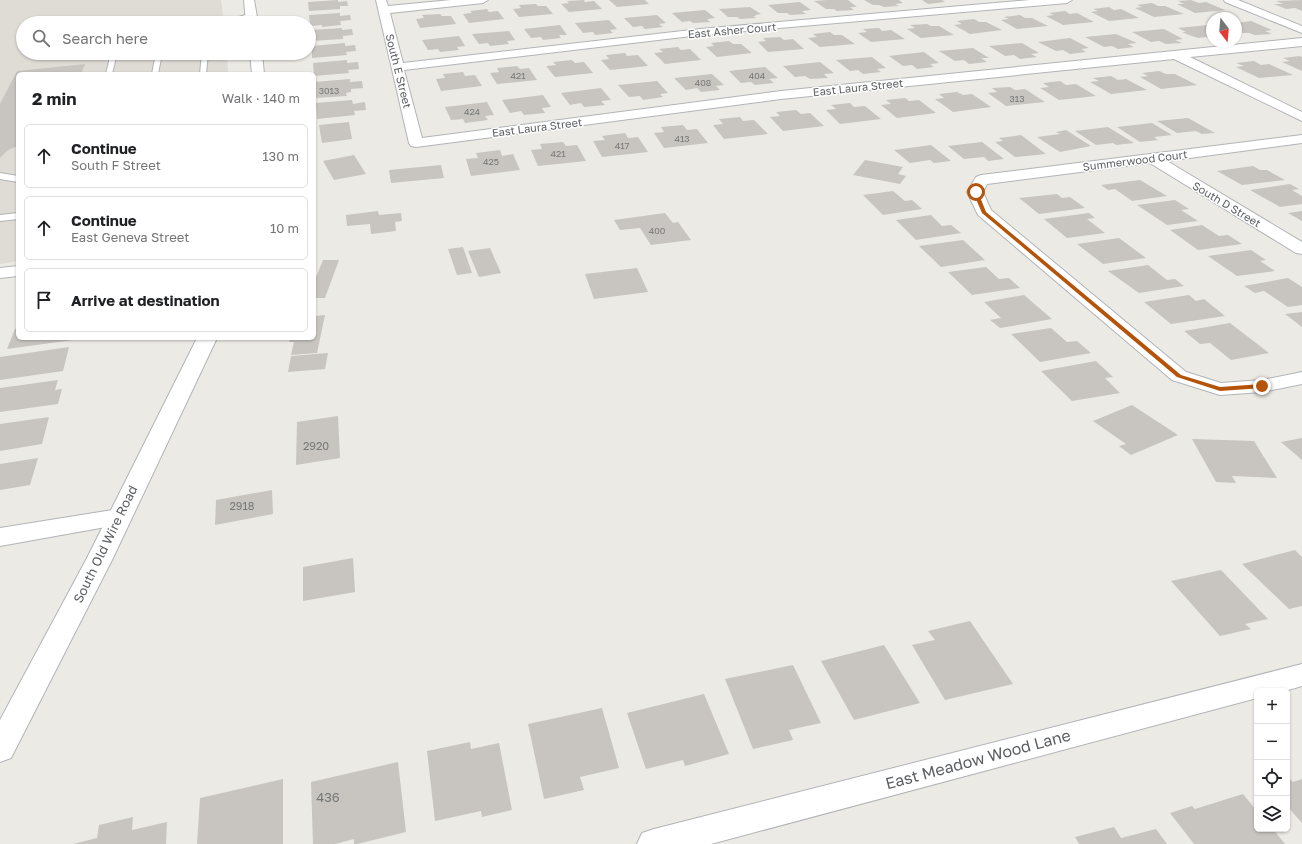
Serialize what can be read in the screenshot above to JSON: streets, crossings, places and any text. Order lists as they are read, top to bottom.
{
  "streets": {
    "street": [
      "East Asher Court",
      "South E Street",
      "East Laura Street",
      "Summerwood Court",
      "South D Street",
      "South Old Wire Road",
      "East Meadow Wood Lane"
    ]
  },
  "crossings": [
    ["East Asher Court", "South E Street"],
    ["South E Street", "East Laura Street"],
    ["Summerwood Court", "South D Street"]
  ],
  "house_numbers": [
    "421",
    "404",
    "408",
    "3013",
    "313",
    "424",
    "413",
    "417",
    "421",
    "425",
    "400",
    "2920",
    "2918",
    "436"
  ],
  "north": "bottom",
  "page": {
    "search": "Search here",
    "heading": ["2 min", "Walk · 140 m"],
    "list": [
      ["Continue", "South F Street", "130 m"],
      ["Continue", "East Geneva Street", "10 m"],
      "Arrive at destination"
    ],
    "map_buttons": ["+", "−"]
  }
}
